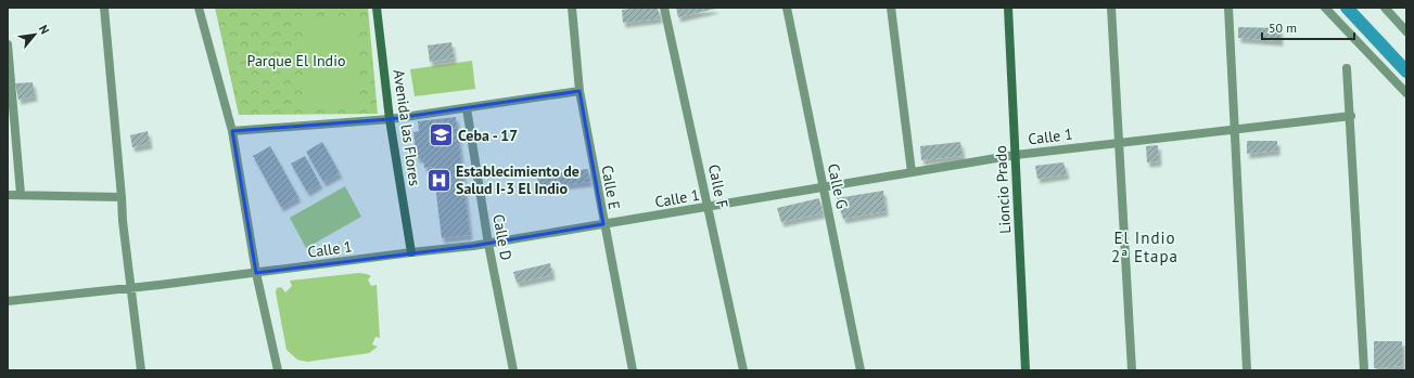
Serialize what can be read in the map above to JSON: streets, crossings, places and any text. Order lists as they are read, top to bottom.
{
  "streets": {
    "street": [
      "Avenida las Flores",
      "Calle 1",
      "Calle F",
      "Calle G",
      "Calle E",
      "Lioncio Prado",
      "Calle D"
    ]
  },
  "crossings": [
    ["Avenida las Flores", "Calle 1"],
    ["Calle 1", "Calle F"],
    ["Calle 1", "Calle G"],
    ["Calle 1", "Calle E"],
    ["Calle 1", "Lioncio Prado"],
    ["Calle 1", "Calle D"]
  ],
  "districts": ["El Indio 2ª Etapa"],
  "parks": ["Parque El Indio"],
  "places": {
    "school or university": ["Ceba - 17"],
    "hospital": ["Establecimiento de Salud I-3 El Indio"]
  },
  "scale_bar": "50 m",
  "north": "top right"
}
